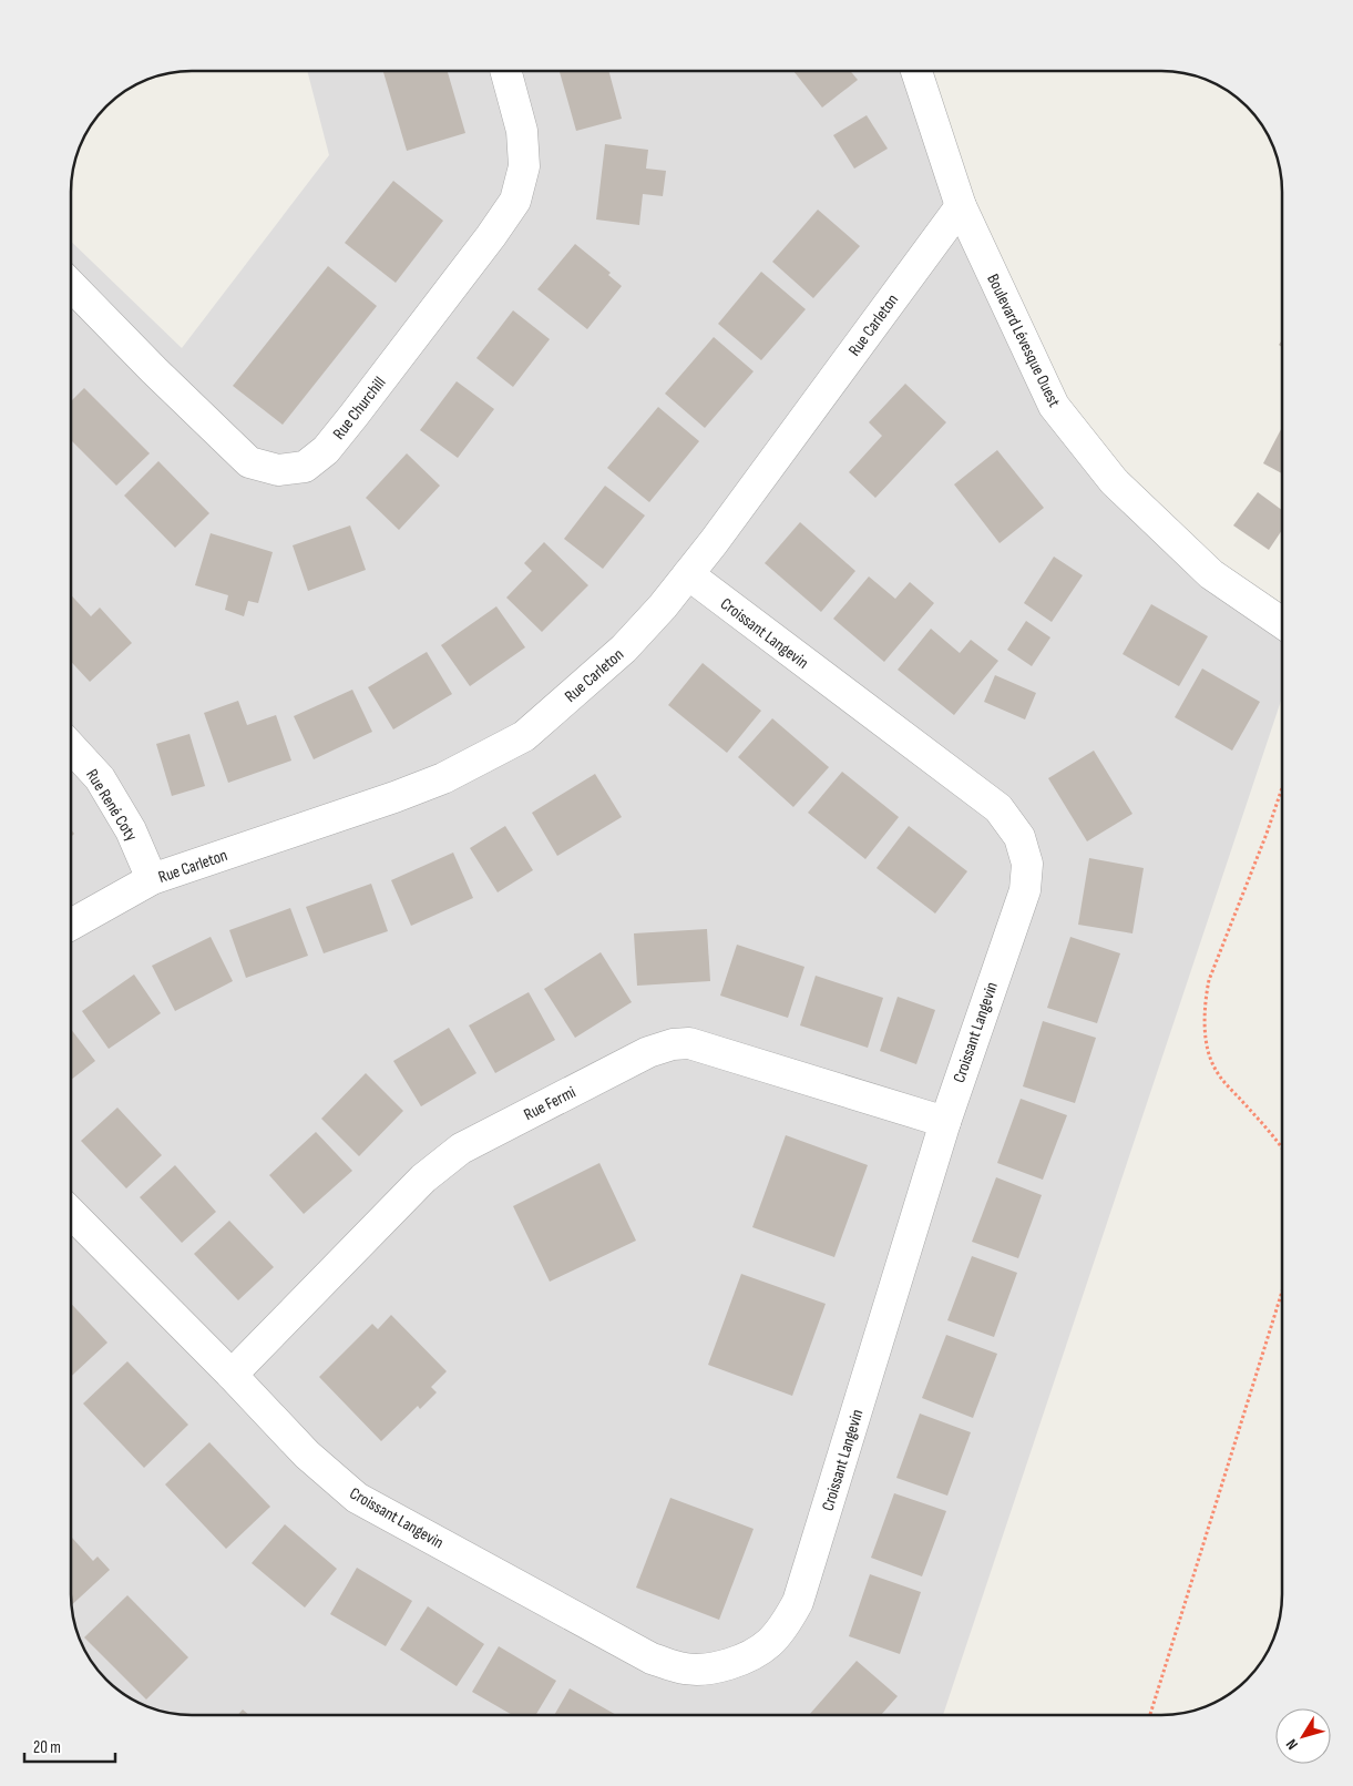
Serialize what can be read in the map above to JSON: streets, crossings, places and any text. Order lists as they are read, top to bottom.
{
  "streets": {
    "street": [
      "Rue Carleton",
      "Boulevard Lévesque Ouest",
      "Rue Churchill",
      "Croissant Langevin",
      "Rue René Coty",
      "Rue Fermi"
    ]
  },
  "crossings": [
    ["Rue Carleton", "Boulevard Lévesque Ouest"],
    ["Rue Carleton", "Croissant Langevin"],
    ["Rue Carleton", "Rue René Coty"],
    ["Croissant Langevin", "Rue Fermi"]
  ],
  "scale_bar": "20 m",
  "north": "bottom left"
}
